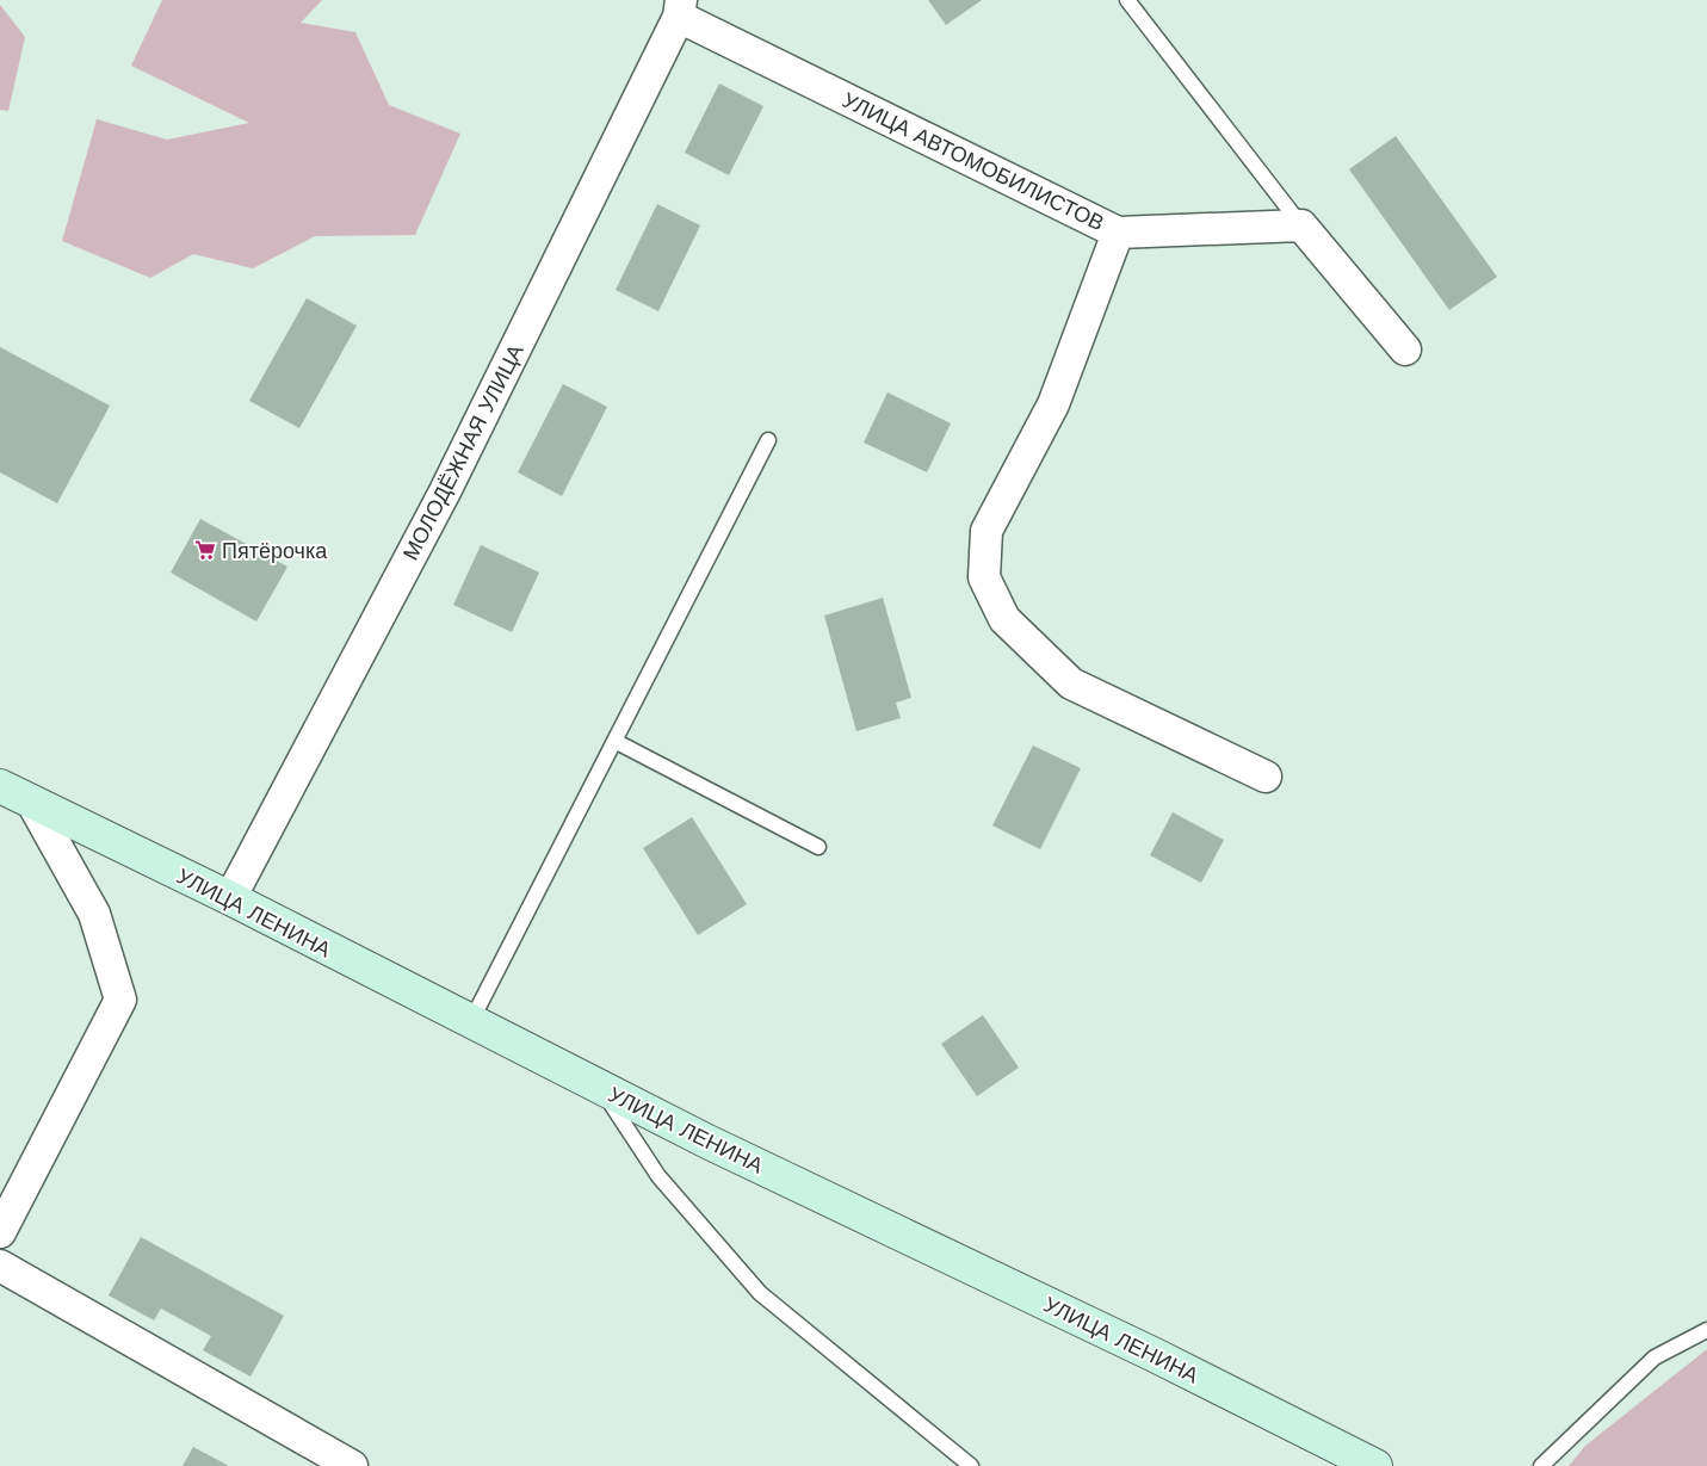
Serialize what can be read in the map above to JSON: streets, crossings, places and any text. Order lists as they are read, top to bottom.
{
  "streets": {
    "main road": ["УЛИЦА ЛЕНИНА"],
    "street": ["УЛИЦА АВТОМОБИЛИСТОВ", "МОЛОДЁЖНАЯ УЛИЦА"]
  },
  "crossings": [
    ["УЛИЦА АВТОМОБИЛИСТОВ", "МОЛОДЁЖНАЯ УЛИЦА"],
    ["МОЛОДЁЖНАЯ УЛИЦА", "УЛИЦА ЛЕНИНА"]
  ],
  "places": {
    "supermarket": ["Пятёрочка"]
  }
}
